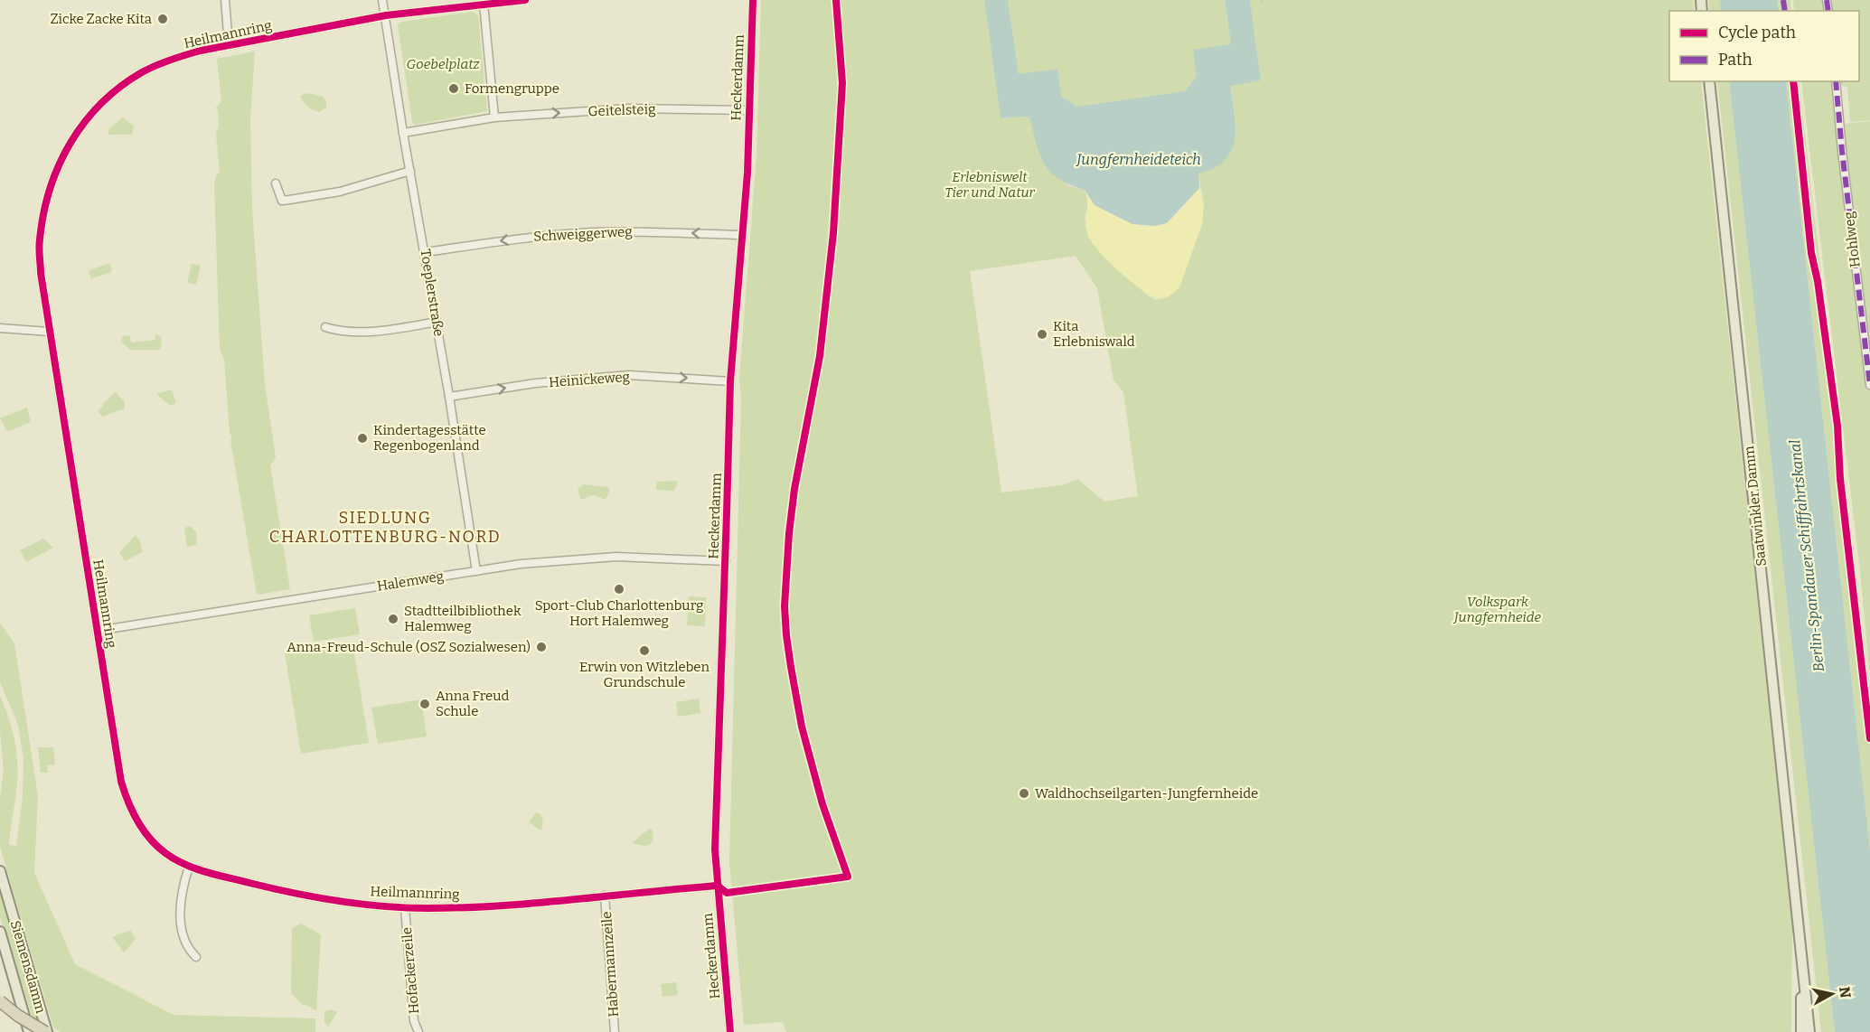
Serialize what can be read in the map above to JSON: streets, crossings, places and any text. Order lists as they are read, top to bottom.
{
  "streets": {
    "main road": ["Saatwinkler Damm", "Siemensdamm"],
    "street": [
      "Heilmannring",
      "Heckerdamm",
      "Geitelsteig",
      "Schweiggerweg",
      "Hohlweg",
      "Toeplerstraße",
      "Heinickeweg",
      "Halemweg",
      "Habermannzeile",
      "Hofackerzeile"
    ]
  },
  "crossings": [
    ["Heilmannring", "Heckerdamm"],
    ["Heilmannring", "Toeplerstraße"],
    ["Heilmannring", "Halemweg"],
    ["Heilmannring", "Habermannzeile"],
    ["Heilmannring", "Hofackerzeile"],
    ["Heckerdamm", "Geitelsteig"],
    ["Heckerdamm", "Schweiggerweg"],
    ["Heckerdamm", "Heinickeweg"],
    ["Heckerdamm", "Halemweg"],
    ["Schweiggerweg", "Toeplerstraße"],
    ["Toeplerstraße", "Heinickeweg"],
    ["Toeplerstraße", "Halemweg"]
  ],
  "one_way": ["Geitelsteig", "Schweiggerweg", "Heinickeweg"],
  "districts": ["SIEDLUNG CHARLOTTENBURG-NORD"],
  "water": ["Jungfernheideteich", "Berlin-Spandauer Schifffahrtskanal"],
  "parks": ["Goebelplatz", "Erlebniswelt Tier und Natur", "Volkspark Jungfernheide"],
  "places": [
    "Zicke Zacke Kita",
    "Formengruppe",
    "Kita Erlebniswald",
    "Kindertagesstätte Regenbogenland",
    "Sport-Club Charlottenburg Hort Halemweg",
    "Stadtteilbibliothek Halemweg",
    "Anna-Freud-Schule (OSZ Sozialwesen)",
    "Erwin von Witzleben Grundschule",
    "Anna Freud Schule",
    "Waldhochseilgarten-Jungfernheide"
  ],
  "legend": ["Cycle path", "Path"],
  "north": "right"
}
